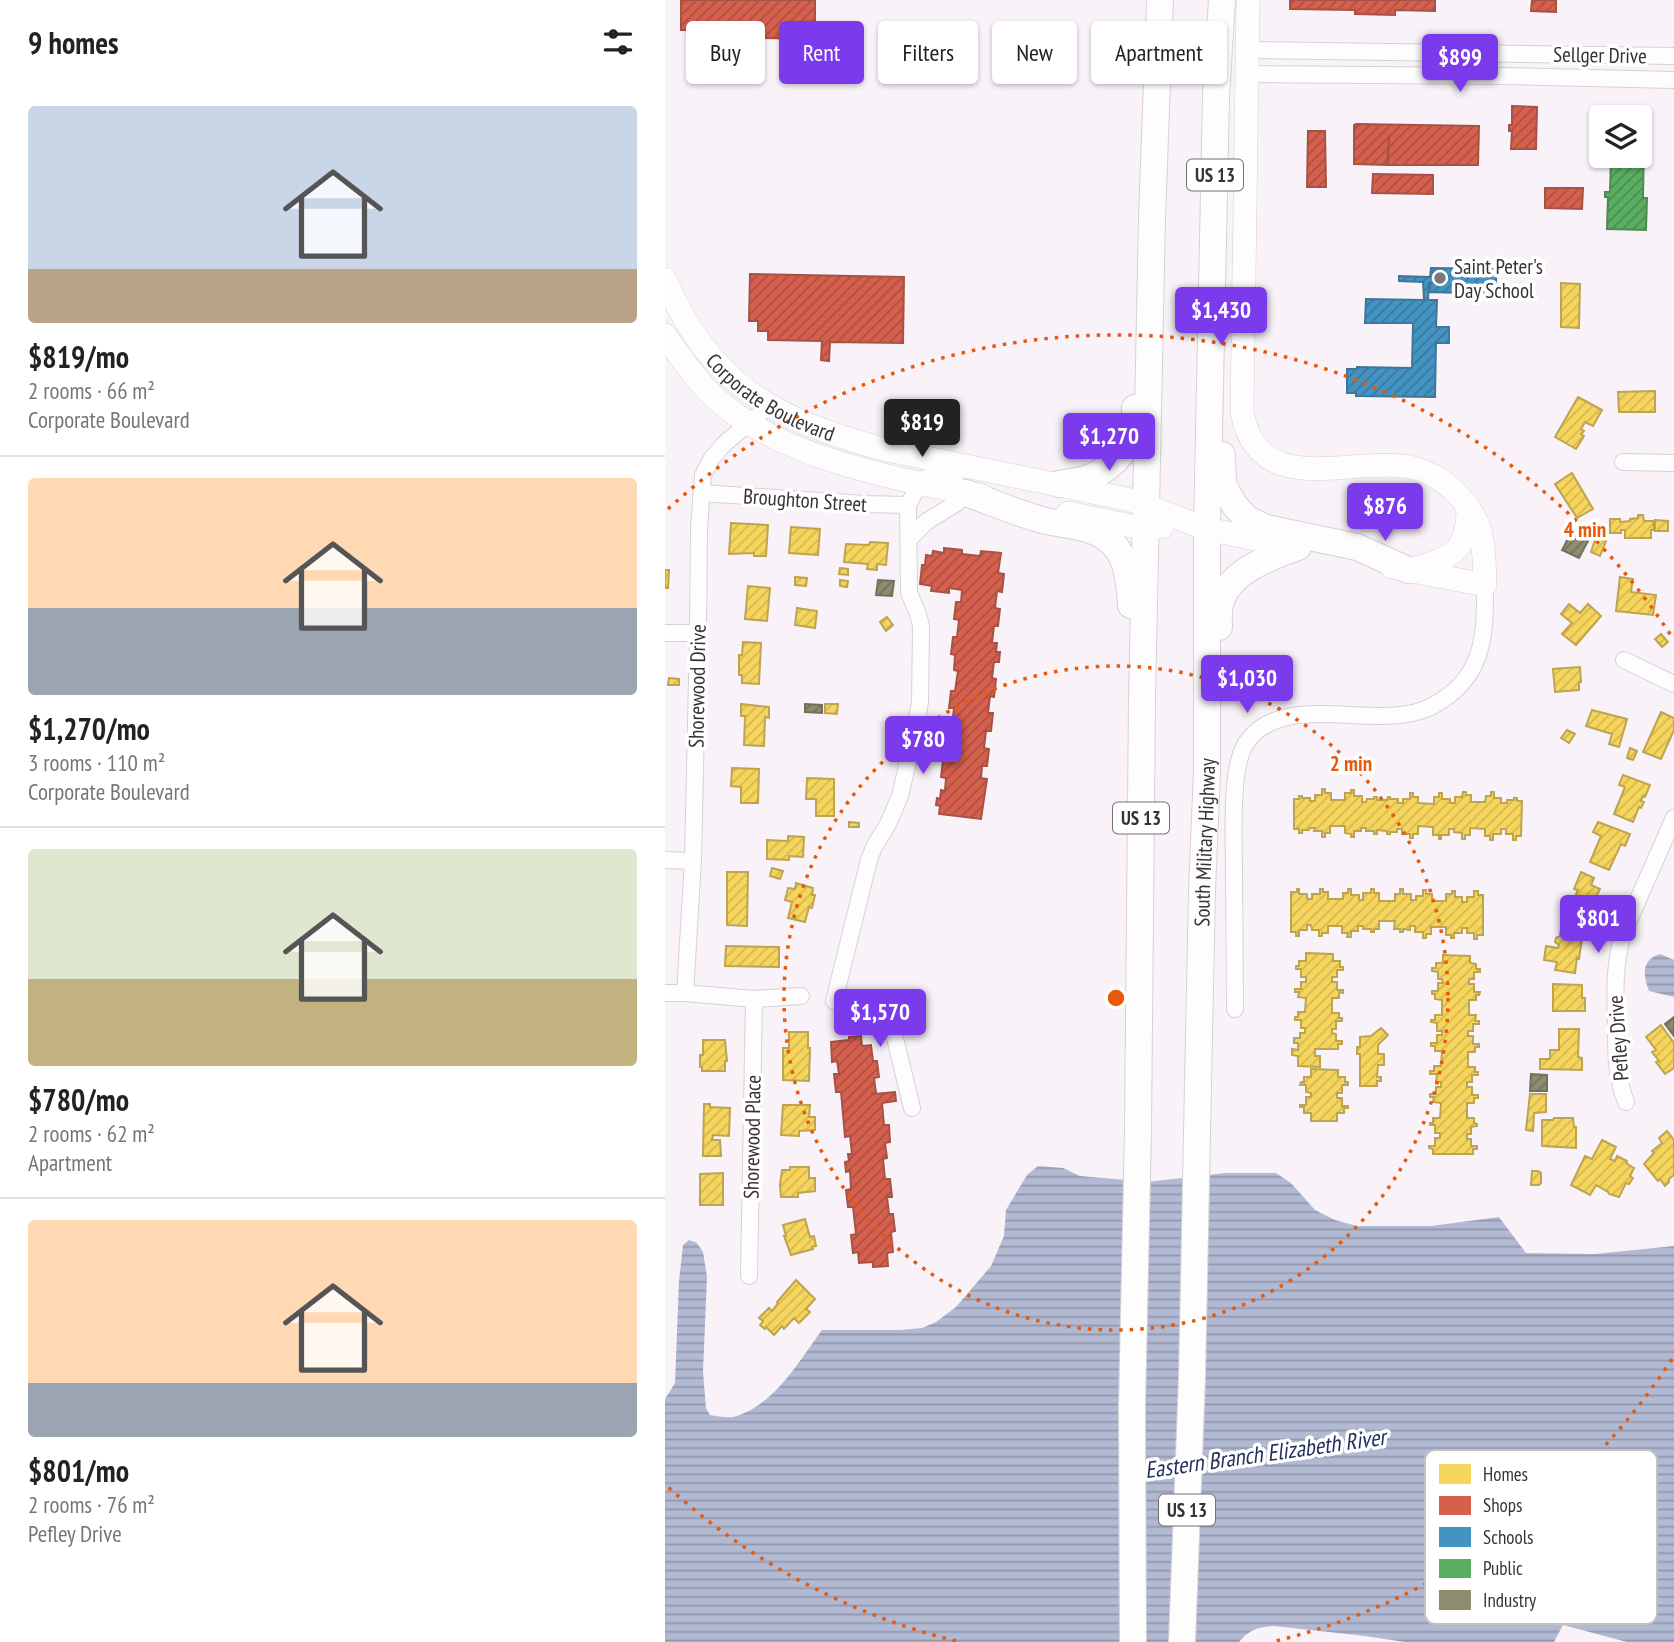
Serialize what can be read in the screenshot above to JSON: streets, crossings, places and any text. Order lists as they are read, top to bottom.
{
  "streets": {
    "main road": ["US 13", "South Military Highway"],
    "street": [
      "Sellger Drive",
      "Corporate Boulevard",
      "Broughton Street",
      "Shorewood Drive",
      "Pefley Drive",
      "Shorewood Place"
    ]
  },
  "crossings": [
    ["US 13", "Corporate Boulevard"],
    ["Corporate Boulevard", "Shorewood Drive"],
    ["Corporate Boulevard", "South Military Highway"],
    ["Broughton Street", "Shorewood Drive"]
  ],
  "water": ["Eastern Branch Elizabeth River"],
  "places": ["Saint Peter's Day School"],
  "legend": [
    "Homes",
    "Shops",
    "Schools",
    "Public",
    "Industry"
  ],
  "page": {
    "heading": "9 homes",
    "chip": [
      "Buy",
      "Rent",
      "Filters",
      "New",
      "Apartment"
    ],
    "price": [
      "$899",
      "$1,430",
      "$819",
      "$1,270",
      "$876",
      "$1,030",
      "$780",
      "$801",
      "$1,570"
    ],
    "list": [
      {
        "name": "$819/mo",
        "note": "2 rooms · 66 m² · Corporate Boulevard"
      },
      {
        "name": "$1,270/mo",
        "note": "3 rooms · 110 m² · Corporate Boulevard"
      },
      {
        "name": "$780/mo",
        "note": "2 rooms · 62 m² · Apartment"
      },
      {
        "name": "$801/mo",
        "note": "2 rooms · 76 m² · Pefley Drive"
      }
    ]
  },
  "rings": ["4 min", "2 min"]
}
